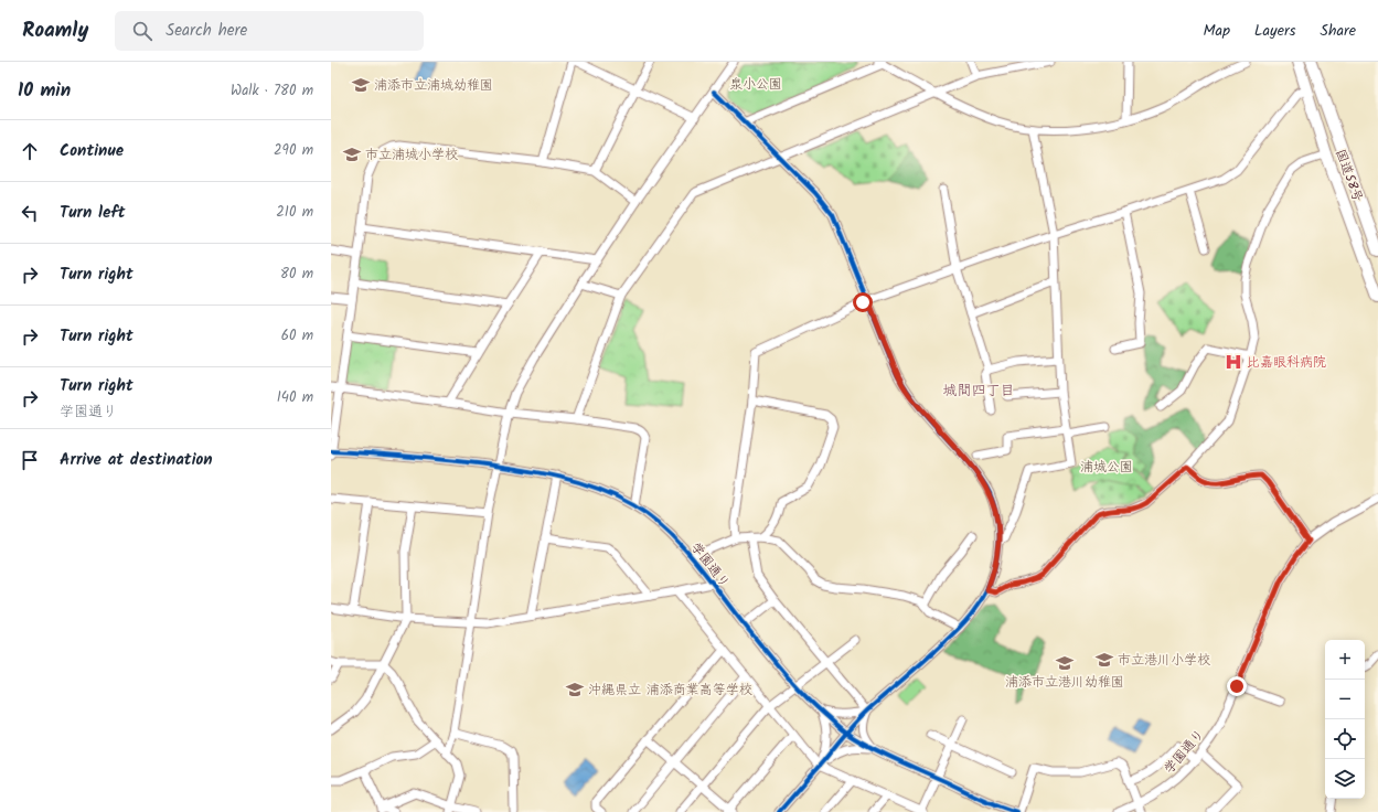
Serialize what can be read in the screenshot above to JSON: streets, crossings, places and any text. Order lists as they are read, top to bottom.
{
  "streets": {
    "highway": ["国道58号"],
    "street": ["学園通り"]
  },
  "districts": ["城間四丁目"],
  "parks": ["泉小公園", "浦城公園"],
  "places": {
    "school or university": [
      "浦添市立浦城幼稚園",
      "市立浦城小学校",
      "市立港川小学校",
      "浦添市立港川幼稚園",
      "沖縄県立 浦添商業高等学校"
    ],
    "hospital": ["比嘉眼科病院"]
  },
  "page": {
    "header": "Roamly",
    "search": "Search here",
    "nav": ["Map", "Layers", "Share"],
    "heading": ["10 min", "Walk · 780 m"],
    "list": [
      ["Continue", "290 m"],
      ["Turn left", "210 m"],
      ["Turn right", "80 m"],
      ["Turn right", "60 m"],
      ["Turn right", "学園通り", "140 m"],
      "Arrive at destination"
    ],
    "map_buttons": ["+", "−"]
  }
}
